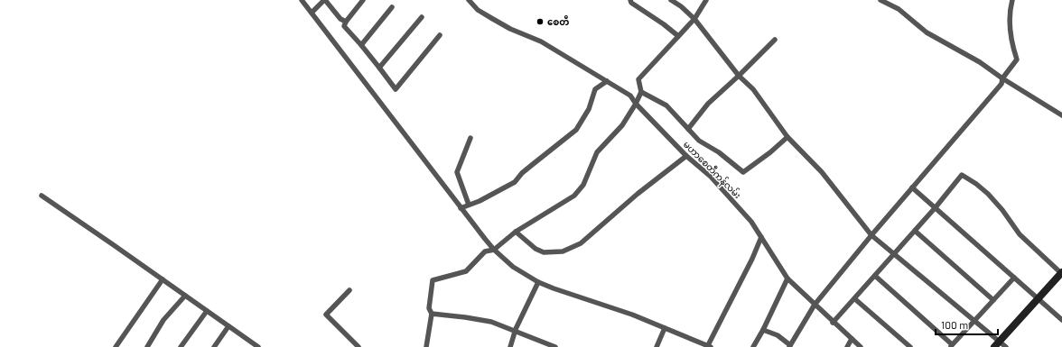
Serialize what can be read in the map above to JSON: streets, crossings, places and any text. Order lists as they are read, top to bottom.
{
  "streets": {
    "street": ["မဟာစေတီကန်လမ်း"]
  },
  "places": ["စေတီ"],
  "scale_bar": "100 m"
}
